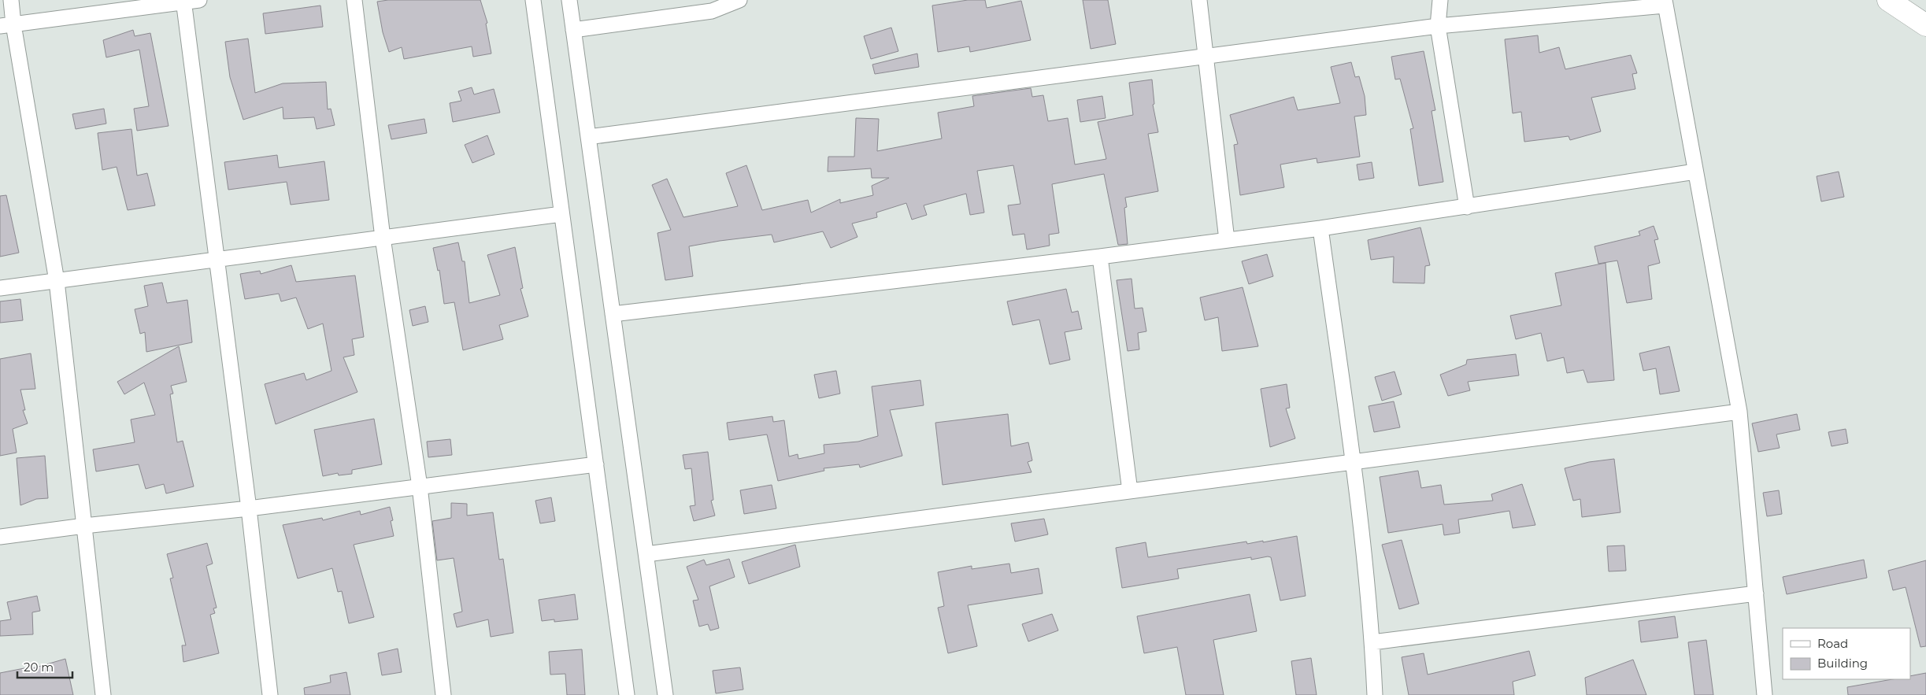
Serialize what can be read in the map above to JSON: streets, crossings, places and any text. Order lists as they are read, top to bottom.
{
  "legend": ["Road", "Building"],
  "scale_bar": "20 m"
}
